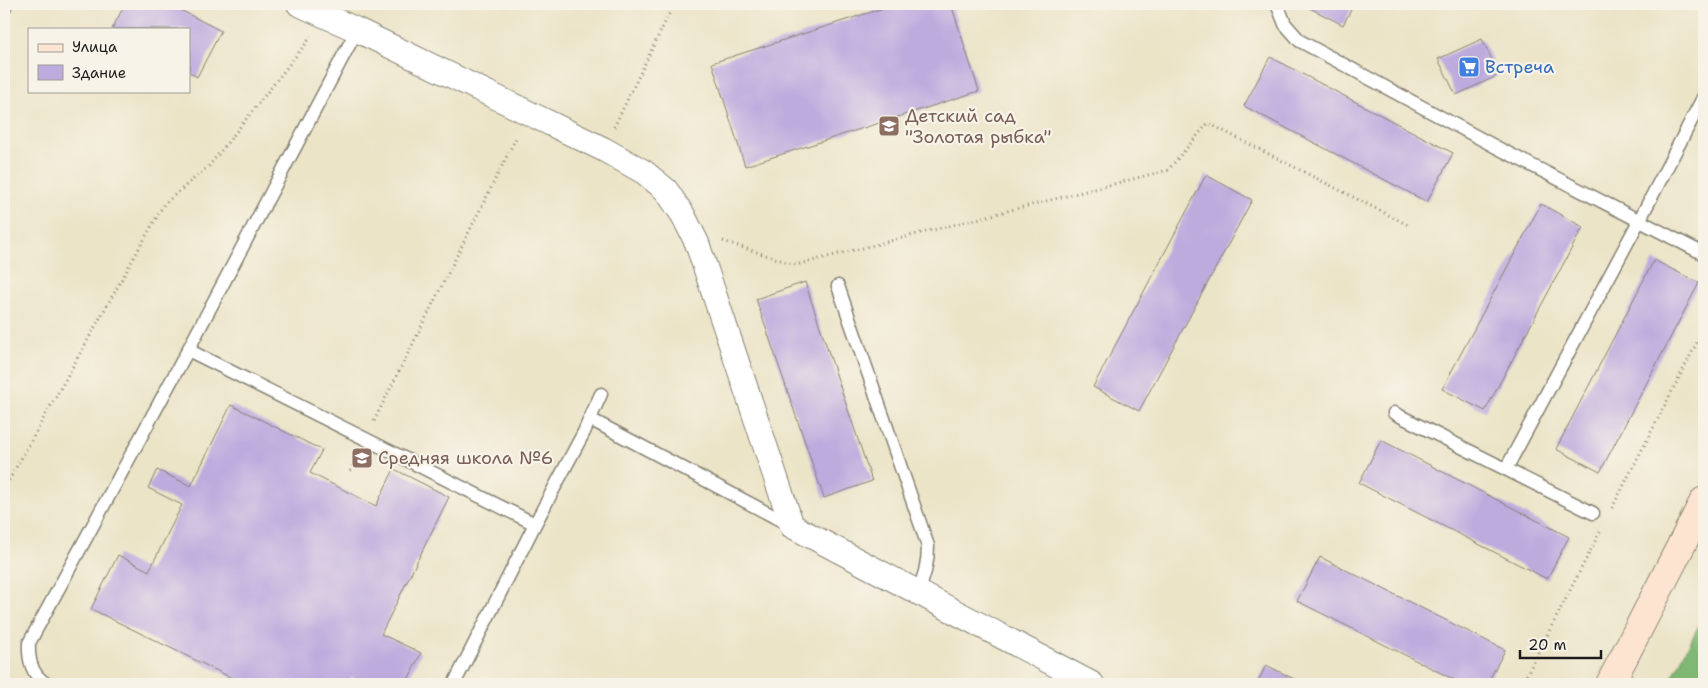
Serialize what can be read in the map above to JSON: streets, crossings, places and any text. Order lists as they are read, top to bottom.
{
  "places": {
    "supermarket": ["Встреча"],
    "school or university": ["Детский сад \"Золотая рыбка\"", "Средняя школа №6"]
  },
  "legend": ["Улица", "Здание"],
  "scale_bar": "20 m"
}
